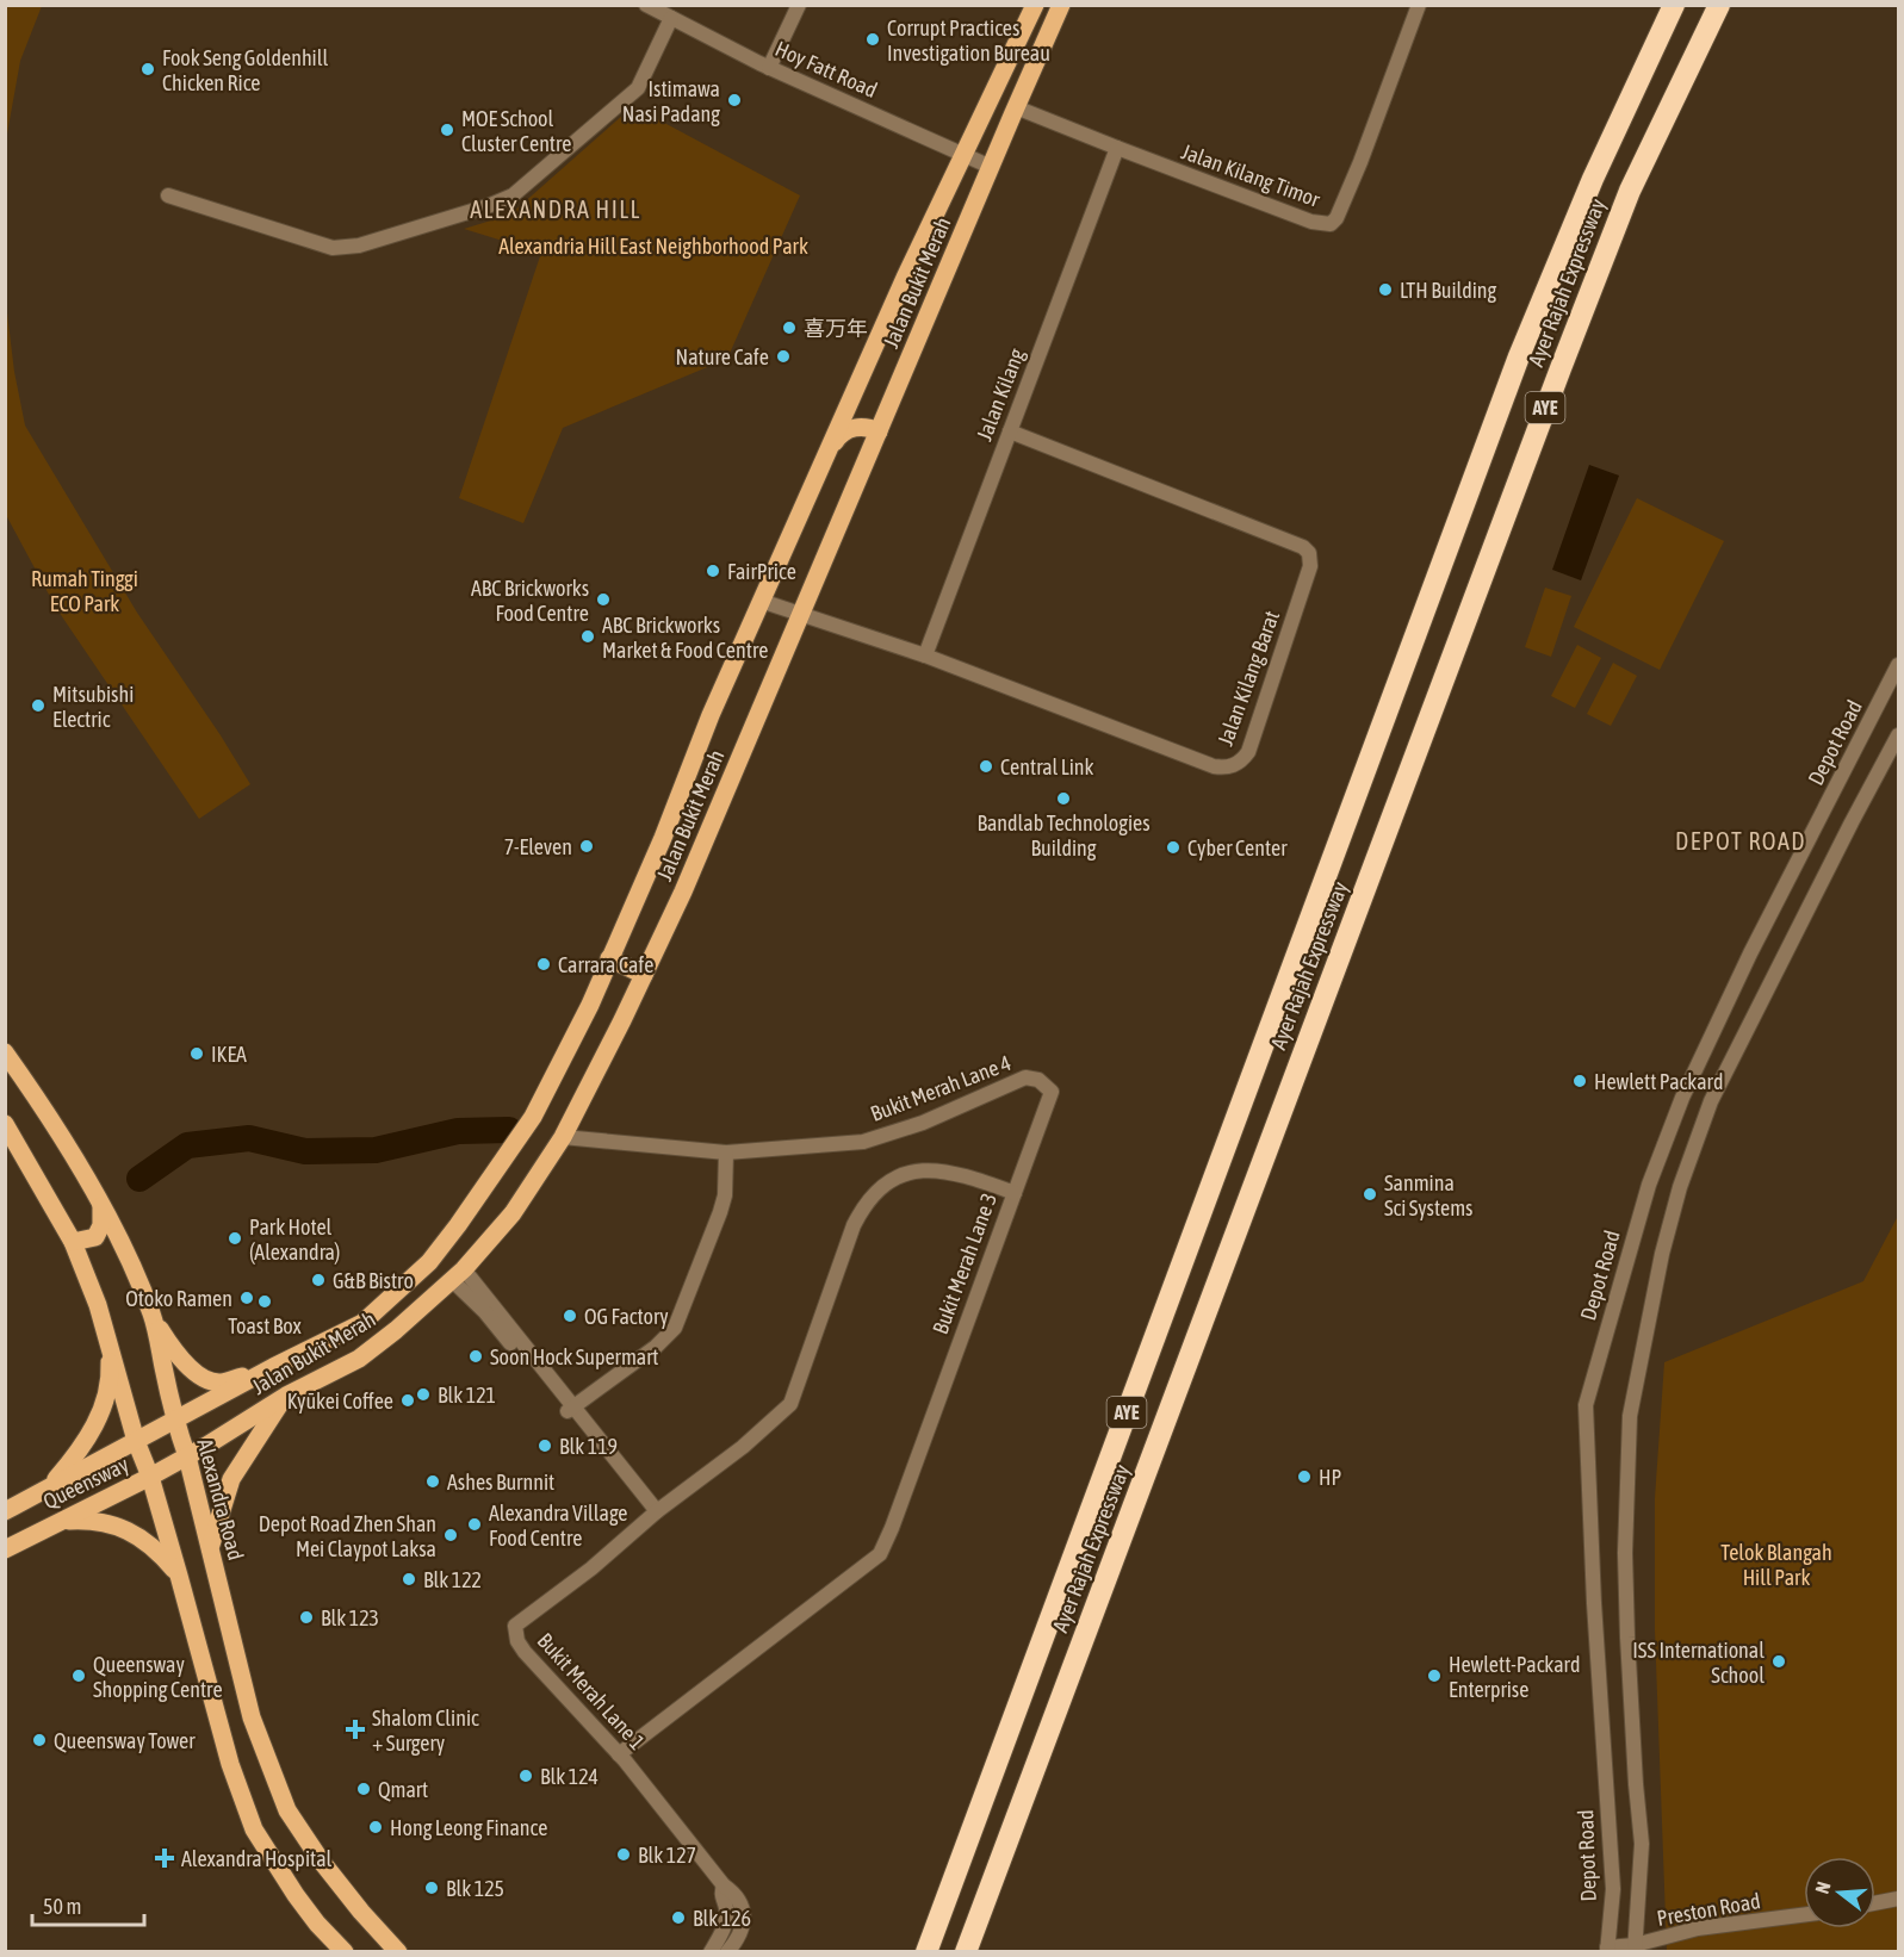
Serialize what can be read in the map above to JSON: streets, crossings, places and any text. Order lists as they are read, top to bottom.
{
  "streets": {
    "highway": ["Ayer Rajah Expressway", "AYE"],
    "main road": ["Jalan Bukit Merah", "Queensway", "Alexandra Road"],
    "street": [
      "Hoy Fatt Road",
      "Jalan Kilang Timor",
      "Jalan Kilang",
      "Jalan Kilang Barat",
      "Depot Road",
      "Bukit Merah Lane 4",
      "Bukit Merah Lane 3",
      "Bukit Merah Lane 1",
      "Preston Road"
    ]
  },
  "crossings": [
    ["Hoy Fatt Road", "Jalan Bukit Merah"],
    ["Jalan Kilang Timor", "Jalan Bukit Merah"],
    ["Jalan Kilang Timor", "Jalan Kilang"],
    ["Jalan Bukit Merah", "Jalan Kilang Barat"],
    ["Jalan Bukit Merah", "Bukit Merah Lane 4"],
    ["Jalan Bukit Merah", "Queensway"],
    ["Jalan Bukit Merah", "Alexandra Road"],
    ["Jalan Kilang", "Jalan Kilang Barat"],
    ["Depot Road", "Preston Road"],
    ["Bukit Merah Lane 4", "Bukit Merah Lane 3"],
    ["Bukit Merah Lane 3", "Bukit Merah Lane 1"]
  ],
  "districts": ["ALEXANDRA HILL", "DEPOT ROAD"],
  "parks": ["Alexandria Hill East Neighborhood Park", "Rumah Tinggi ECO Park", "Telok Blangah Hill Park"],
  "places": {
    "other": [
      "Corrupt Practices Investigation Bureau",
      "Fook Seng Goldenhill Chicken Rice",
      "Istimawa Nasi Padang",
      "MOE School Cluster Centre",
      "LTH Building",
      "喜万年",
      "Nature Cafe",
      "FairPrice",
      "ABC Brickworks Food Centre",
      "ABC Brickworks Market & Food Centre",
      "Mitsubishi Electric",
      "Central Link",
      "Bandlab Technologies Building",
      "7-Eleven",
      "Cyber Center",
      "Carrara Cafe",
      "IKEA",
      "Hewlett Packard",
      "Sanmina Sci Systems",
      "Park Hotel (Alexandra)",
      "G&B Bistro",
      "Otoko Ramen",
      "Toast Box",
      "OG Factory",
      "Soon Hock Supermart",
      "Blk 121",
      "Kyūkei Coffee",
      "Blk 119",
      "HP",
      "Ashes Burnnit",
      "Alexandra Village Food Centre",
      "Depot Road Zhen Shan Mei Claypot Laksa",
      "Blk 122",
      "Blk 123",
      "ISS International School",
      "Queensway Shopping Centre",
      "Hewlett-Packard Enterprise",
      "Queensway Tower",
      "Blk 124",
      "Qmart",
      "Hong Leong Finance",
      "Blk 127",
      "Blk 125",
      "Blk 126"
    ],
    "health": ["Shalom Clinic + Surgery", "Alexandra Hospital"]
  },
  "scale_bar": "50 m",
  "north": "left"
}
